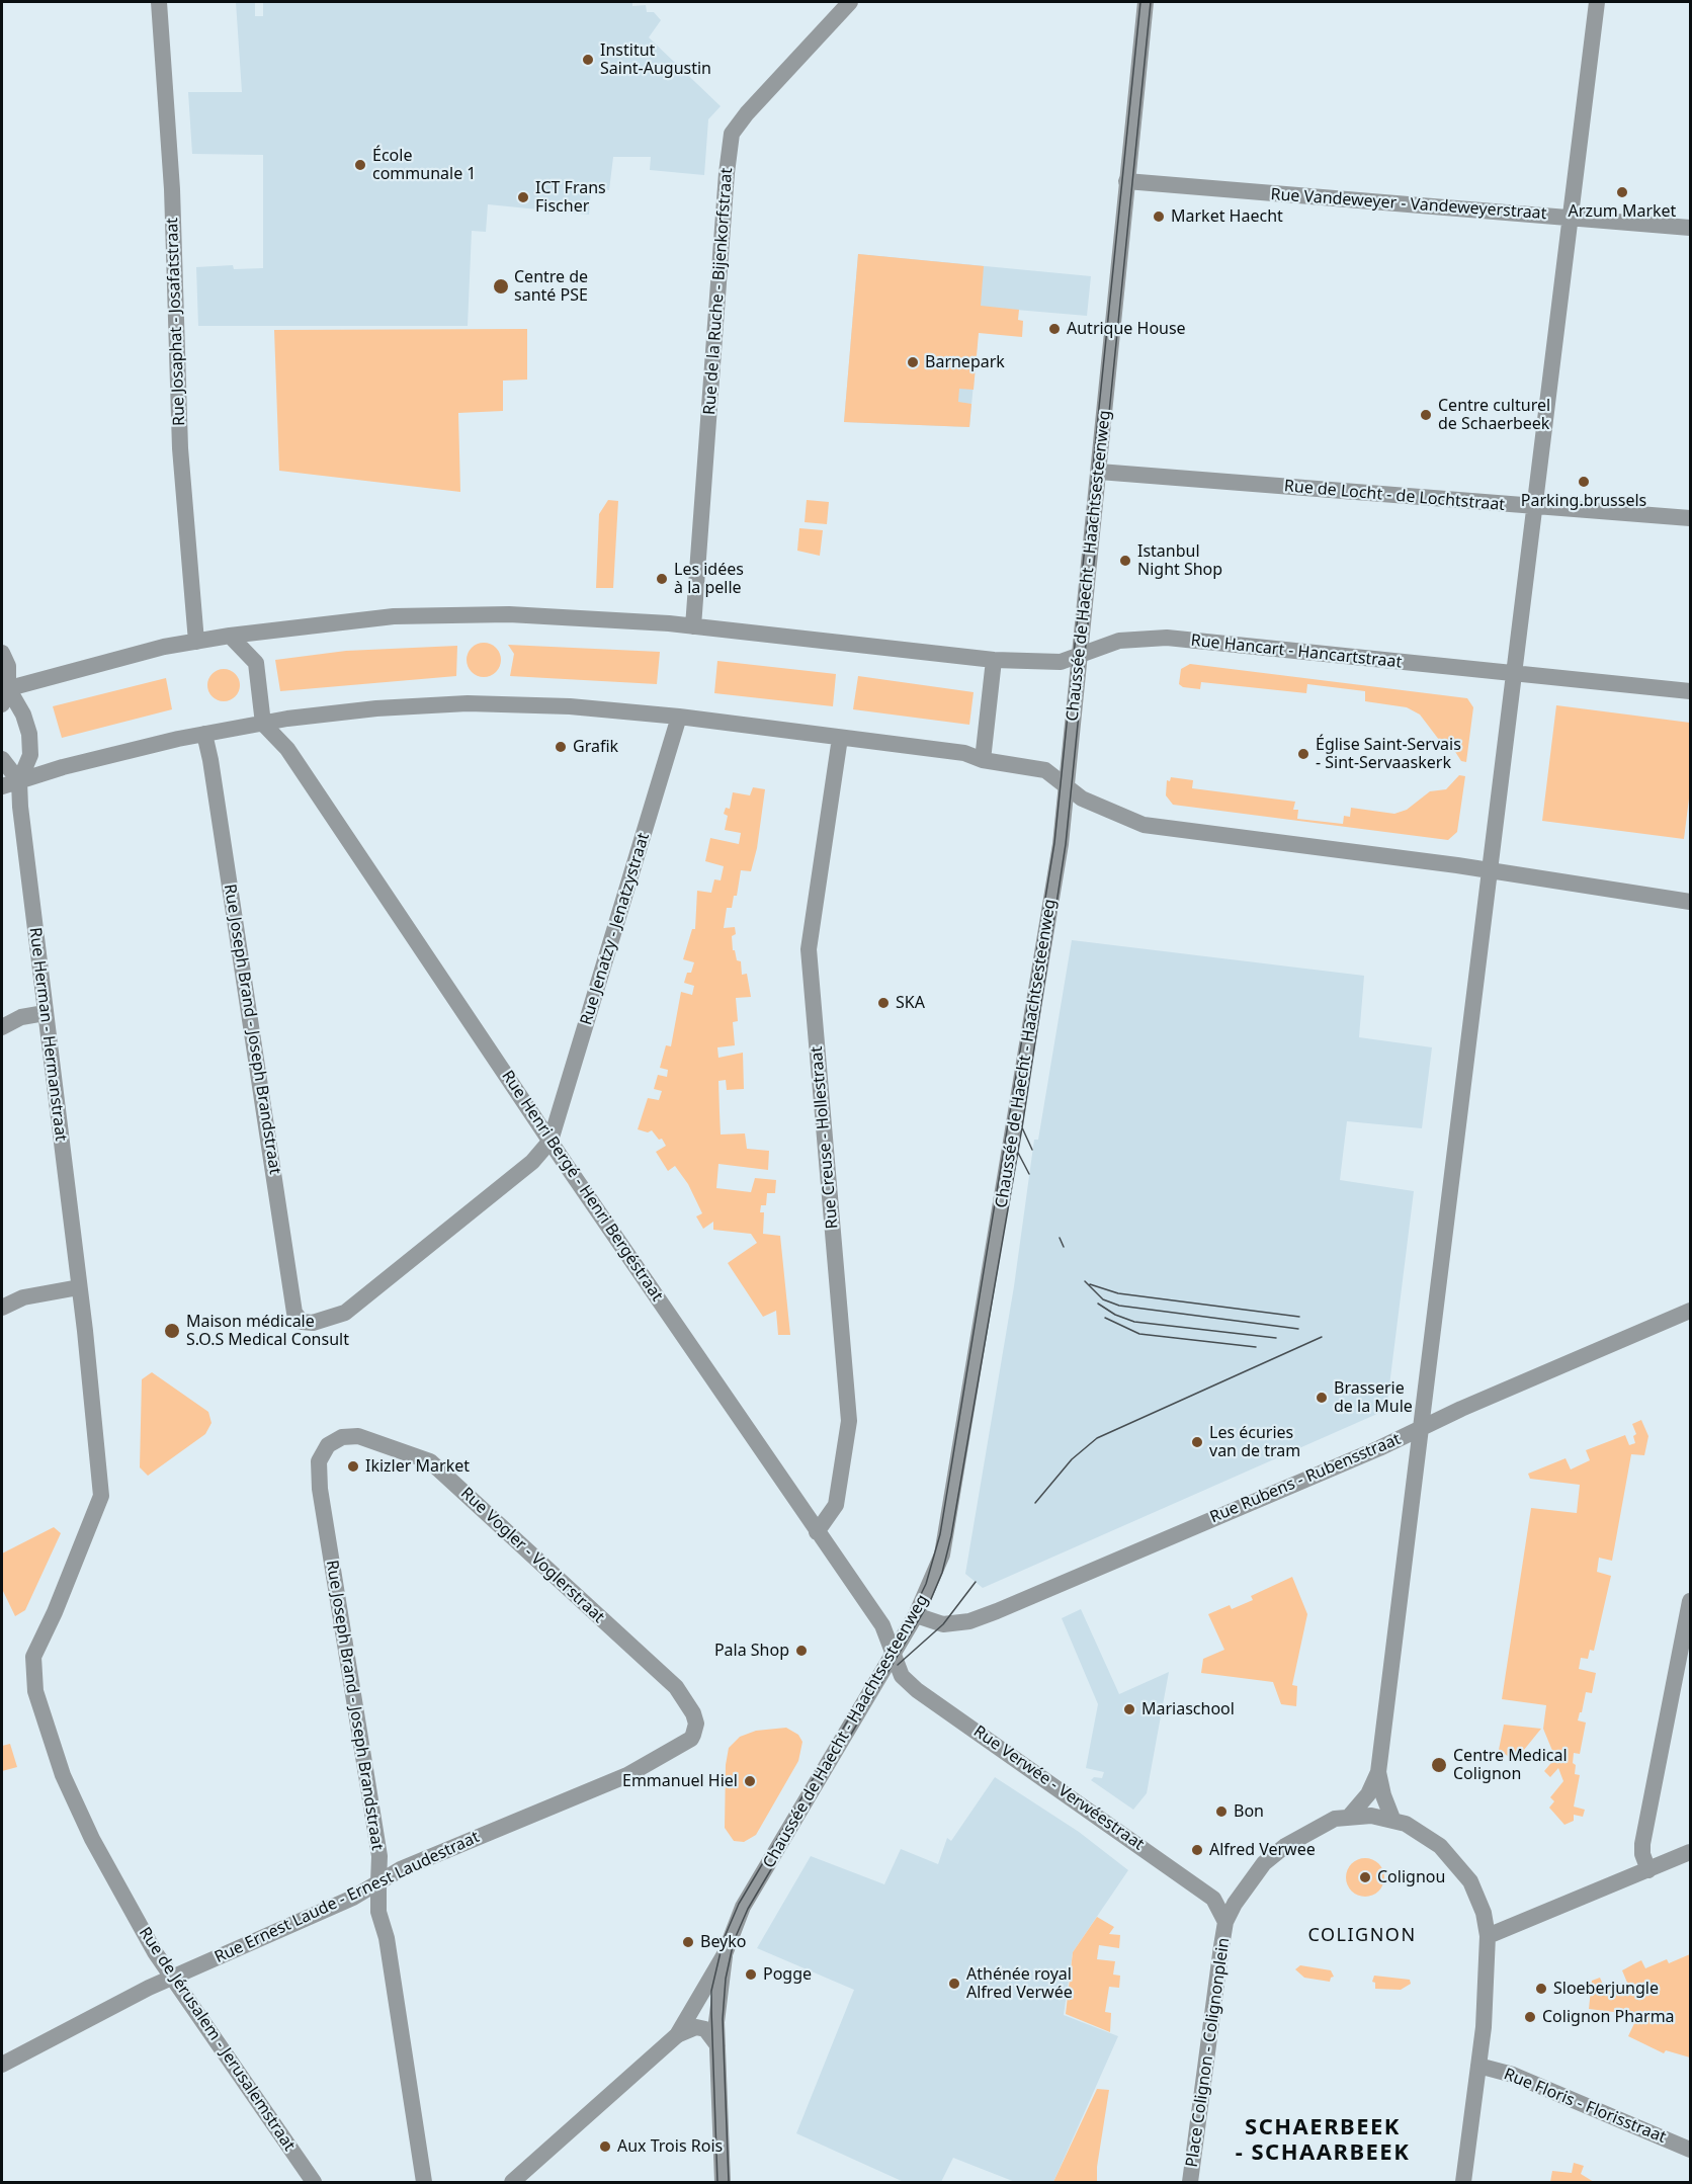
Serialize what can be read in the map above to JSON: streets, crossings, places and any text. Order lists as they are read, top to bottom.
{
  "streets": {
    "street": [
      "Rue Vandeweyer - Vandeweyerstraat",
      "Rue de la Ruche - Bijenkorfstraat",
      "Rue Josaphat - Josafatstraat",
      "Rue de Locht - de Lochtstraat",
      "Chaussée de Haecht - Haachtsesteenweg",
      "Rue Hancart - Hancartstraat",
      "Rue Jenatzy - Jenatzystraat",
      "Rue Joseph Brand - Joseph Brandstraat",
      "Rue Herman - Hermanstraat",
      "Rue Creuse - Hollestraat",
      "Rue Henri Bergé - Henri Bergéstraat",
      "Rue Rubens - Rubensstraat",
      "Rue Vogler - Voglerstraat",
      "Rue Verwée - Verwéestraat",
      "Rue Ernest Laude - Ernest Laudestraat",
      "Rue de Jérusalem - Jerusalemstraat",
      "Place Colignon - Colignonplein",
      "Rue Floris - Florisstraat"
    ]
  },
  "crossings": [
    ["Rue Vandeweyer - Vandeweyerstraat", "Chaussée de Haecht - Haachtsesteenweg"],
    ["Rue de la Ruche - Bijenkorfstraat", "Rue Hancart - Hancartstraat"],
    ["Rue Josaphat - Josafatstraat", "Rue Hancart - Hancartstraat"],
    ["Rue de Locht - de Lochtstraat", "Chaussée de Haecht - Haachtsesteenweg"],
    ["Chaussée de Haecht - Haachtsesteenweg", "Rue Hancart - Hancartstraat"],
    ["Chaussée de Haecht - Haachtsesteenweg", "Rue Henri Bergé - Henri Bergéstraat"],
    ["Chaussée de Haecht - Haachtsesteenweg", "Rue Rubens - Rubensstraat"],
    ["Chaussée de Haecht - Haachtsesteenweg", "Rue Verwée - Verwéestraat"],
    ["Rue Hancart - Hancartstraat", "Rue Herman - Hermanstraat"],
    ["Rue Jenatzy - Jenatzystraat", "Rue Joseph Brand - Joseph Brandstraat"],
    ["Rue Jenatzy - Jenatzystraat", "Rue Henri Bergé - Henri Bergéstraat"],
    ["Rue Joseph Brand - Joseph Brandstraat", "Rue Henri Bergé - Henri Bergéstraat"],
    ["Rue Joseph Brand - Joseph Brandstraat", "Rue Vogler - Voglerstraat"],
    ["Rue Joseph Brand - Joseph Brandstraat", "Rue Ernest Laude - Ernest Laudestraat"],
    ["Rue Herman - Hermanstraat", "Rue de Jérusalem - Jerusalemstraat"],
    ["Rue Creuse - Hollestraat", "Rue Henri Bergé - Henri Bergéstraat"],
    ["Rue Henri Bergé - Henri Bergéstraat", "Rue Verwée - Verwéestraat"],
    ["Rue Vogler - Voglerstraat", "Rue Ernest Laude - Ernest Laudestraat"],
    ["Rue Verwée - Verwéestraat", "Place Colignon - Colignonplein"],
    ["Rue Ernest Laude - Ernest Laudestraat", "Rue de Jérusalem - Jerusalemstraat"],
    ["Place Colignon - Colignonplein", "Rue Floris - Florisstraat"]
  ],
  "districts": ["COLIGNON", "SCHAERBEEK - SCHAARBEEK"],
  "places": [
    "Institut Saint-Augustin",
    "École communale 1",
    "Arzum Market",
    "ICT Frans Fischer",
    "Market Haecht",
    "Centre de santé PSE",
    "Autrique House",
    "Barnepark",
    "Centre culturel de Schaerbeek",
    "Parking.brussels",
    "Istanbul Night Shop",
    "Les idées à la pelle",
    "Grafik",
    "Église Saint-Servais - Sint-Servaaskerk",
    "SKA",
    "Maison médicale S.O.S Medical Consult",
    "Brasserie de la Mule",
    "Les écuries van de tram",
    "Ikizler Market",
    "Pala Shop",
    "Mariaschool",
    "Centre Medical Colignon",
    "Emmanuel Hiel",
    "Bon",
    "Alfred Verwee",
    "Colignou",
    "Beyko",
    "Pogge",
    "Athénée royal Alfred Verwée",
    "Sloeberjungle",
    "Colignon Pharma",
    "Aux Trois Rois"
  ]
}
